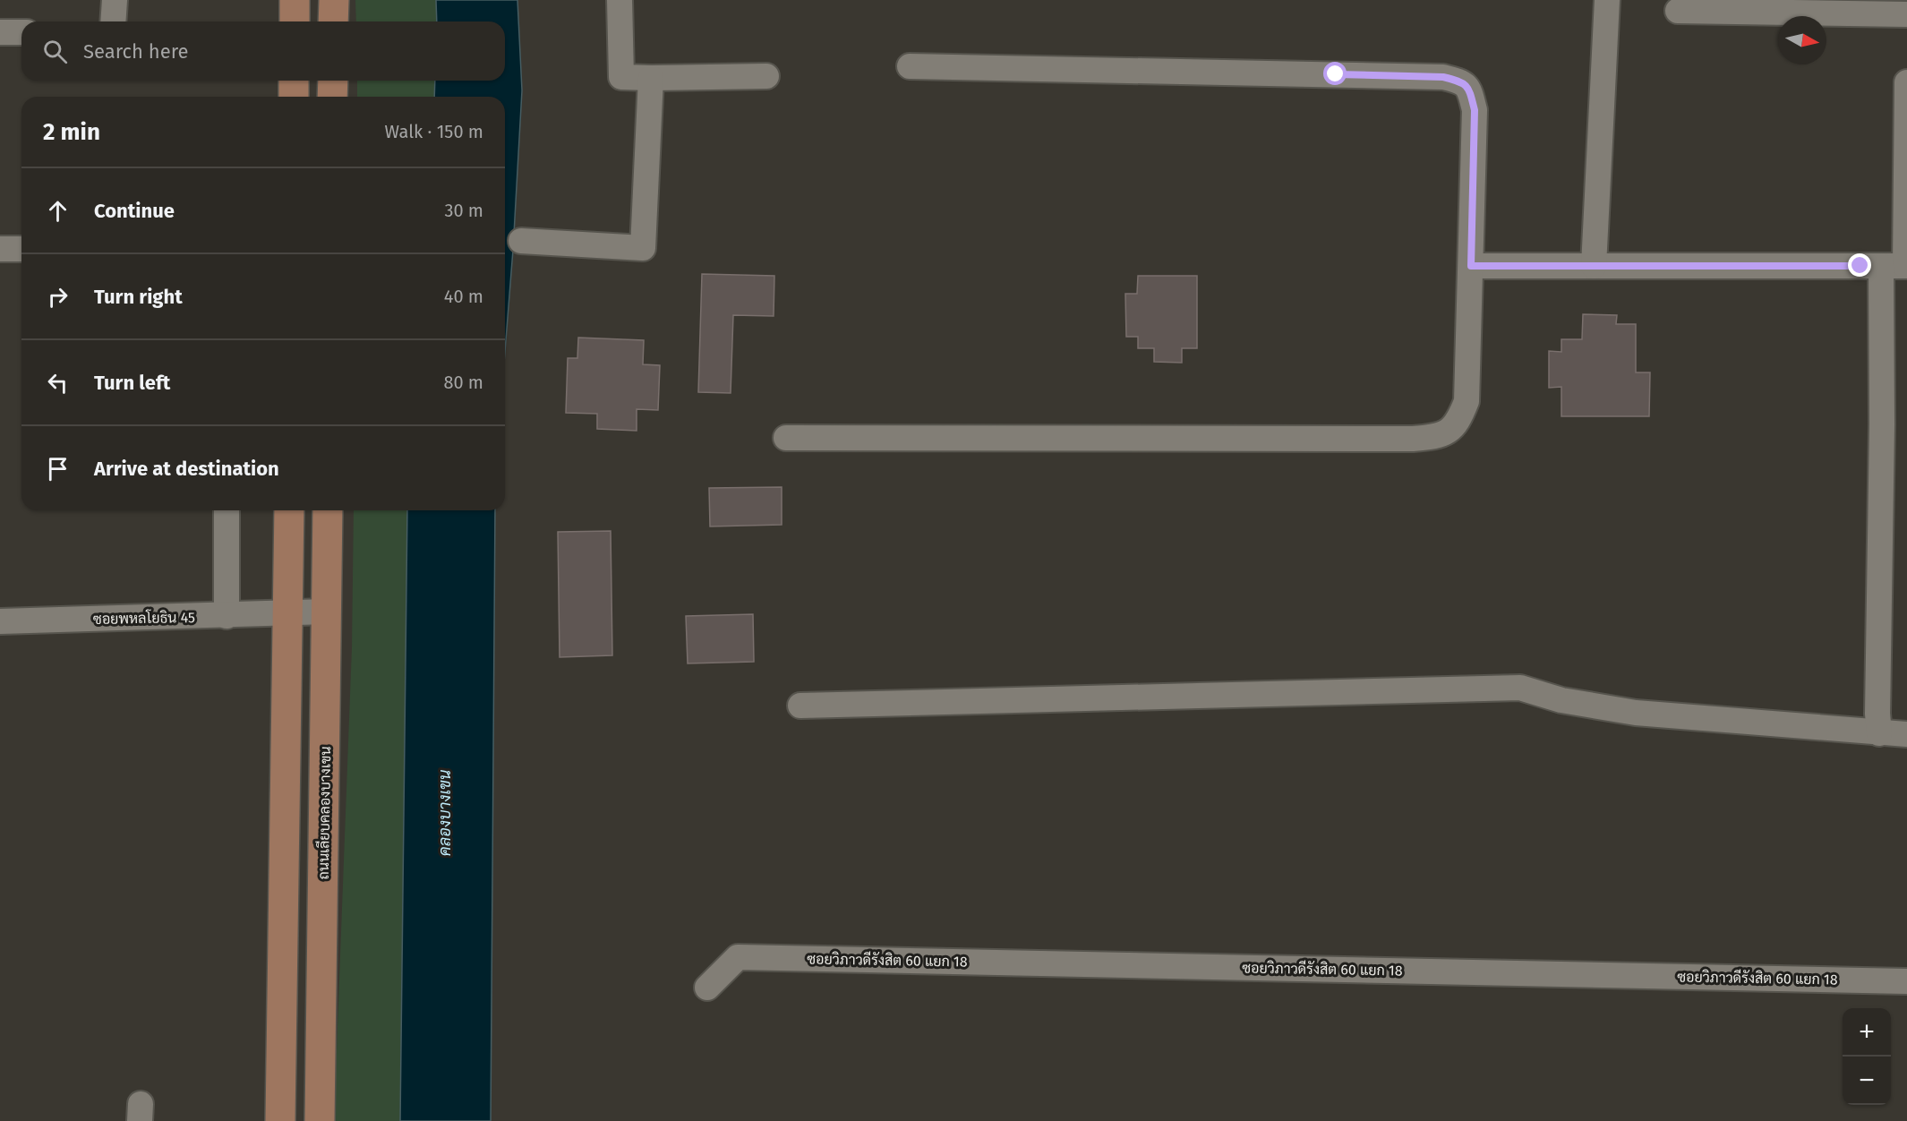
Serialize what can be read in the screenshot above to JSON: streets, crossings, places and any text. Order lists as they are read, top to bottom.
{
  "streets": {
    "main road": ["ถนนเลียบคลองบางเขน"],
    "street": ["ซอยพหลโยธิน 45", "ซอยวิภาวดีรังสิต 60 แยก 18"]
  },
  "crossings": [
    ["ซอยพหลโยธิน 45", "ถนนเลียบคลองบางเขน"]
  ],
  "water": ["คลองบางเขน"],
  "north": "right",
  "page": {
    "search": "Search here",
    "heading": ["2 min", "Walk · 150 m"],
    "list": [
      ["Continue", "30 m"],
      ["Turn right", "40 m"],
      ["Turn left", "80 m"],
      "Arrive at destination"
    ],
    "map_buttons": ["+", "−"]
  }
}
